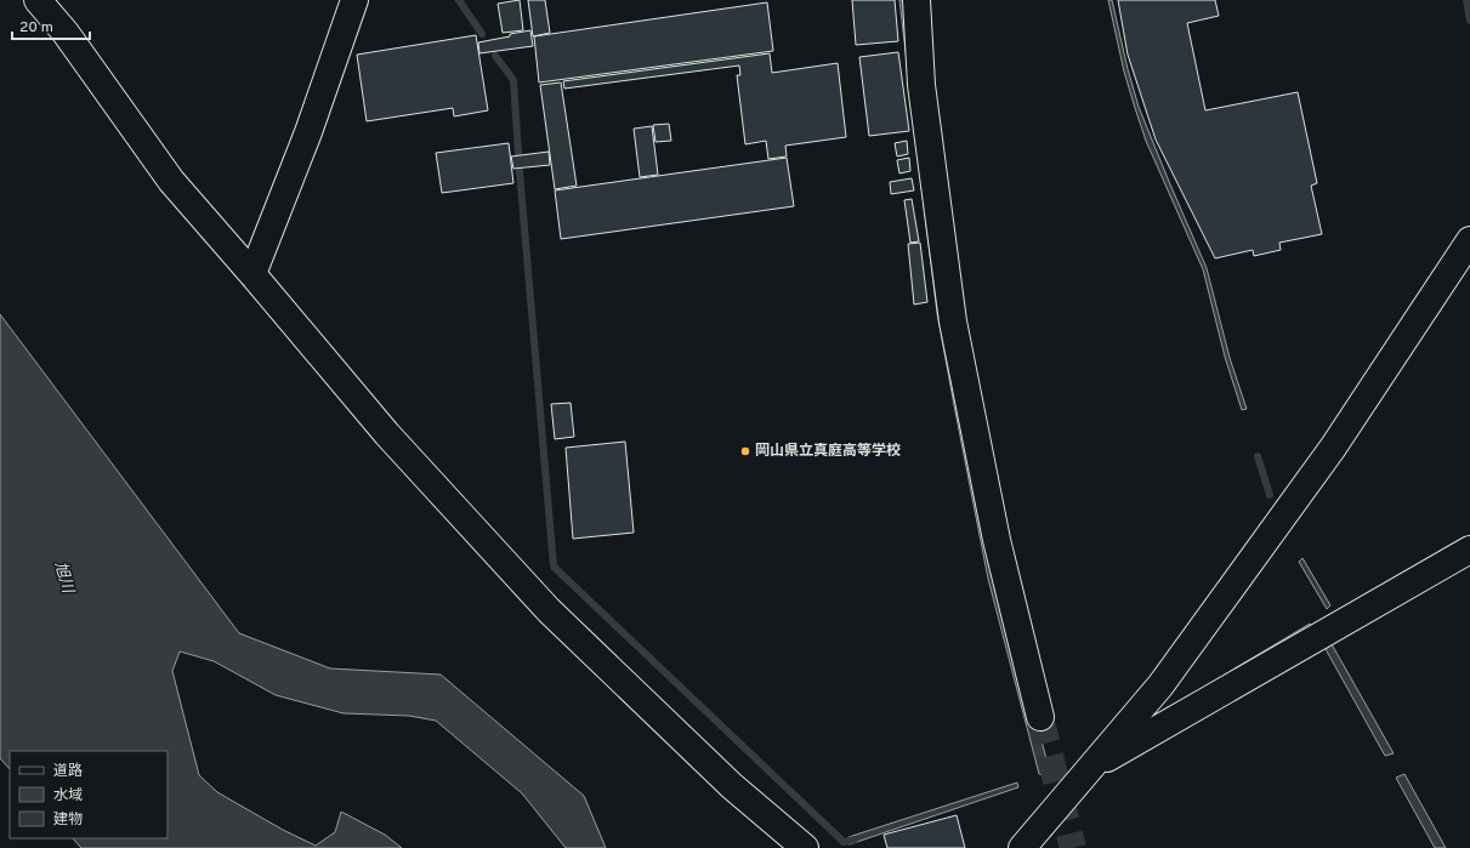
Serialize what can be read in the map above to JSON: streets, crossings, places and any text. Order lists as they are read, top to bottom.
{
  "water": ["旭川"],
  "places": ["岡山県立真庭高等学校"],
  "legend": ["道路", "水域", "建物"],
  "scale_bar": "20 m"
}
